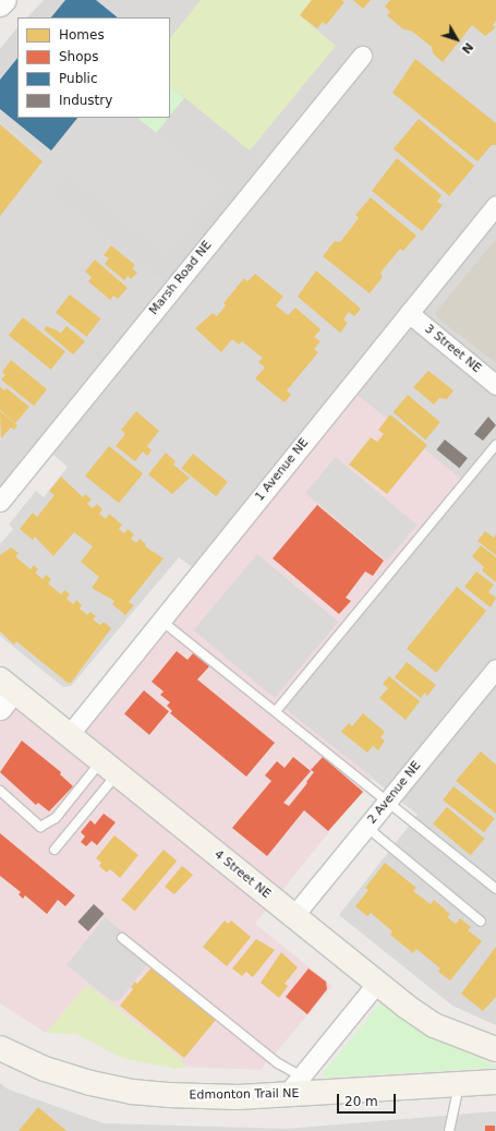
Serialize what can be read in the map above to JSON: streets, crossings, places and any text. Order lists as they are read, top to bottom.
{
  "streets": {
    "main road": ["4 Street NE", "Edmonton Trail NE"],
    "street": [
      "Marsh Road NE",
      "3 Street NE",
      "1 Avenue NE",
      "2 Avenue NE"
    ]
  },
  "crossings": [
    ["3 Street NE", "1 Avenue NE"],
    ["1 Avenue NE", "4 Street NE"],
    ["2 Avenue NE", "4 Street NE"]
  ],
  "legend": [
    "Homes",
    "Shops",
    "Public",
    "Industry"
  ],
  "scale_bar": "20 m",
  "north": "bottom right"
}
